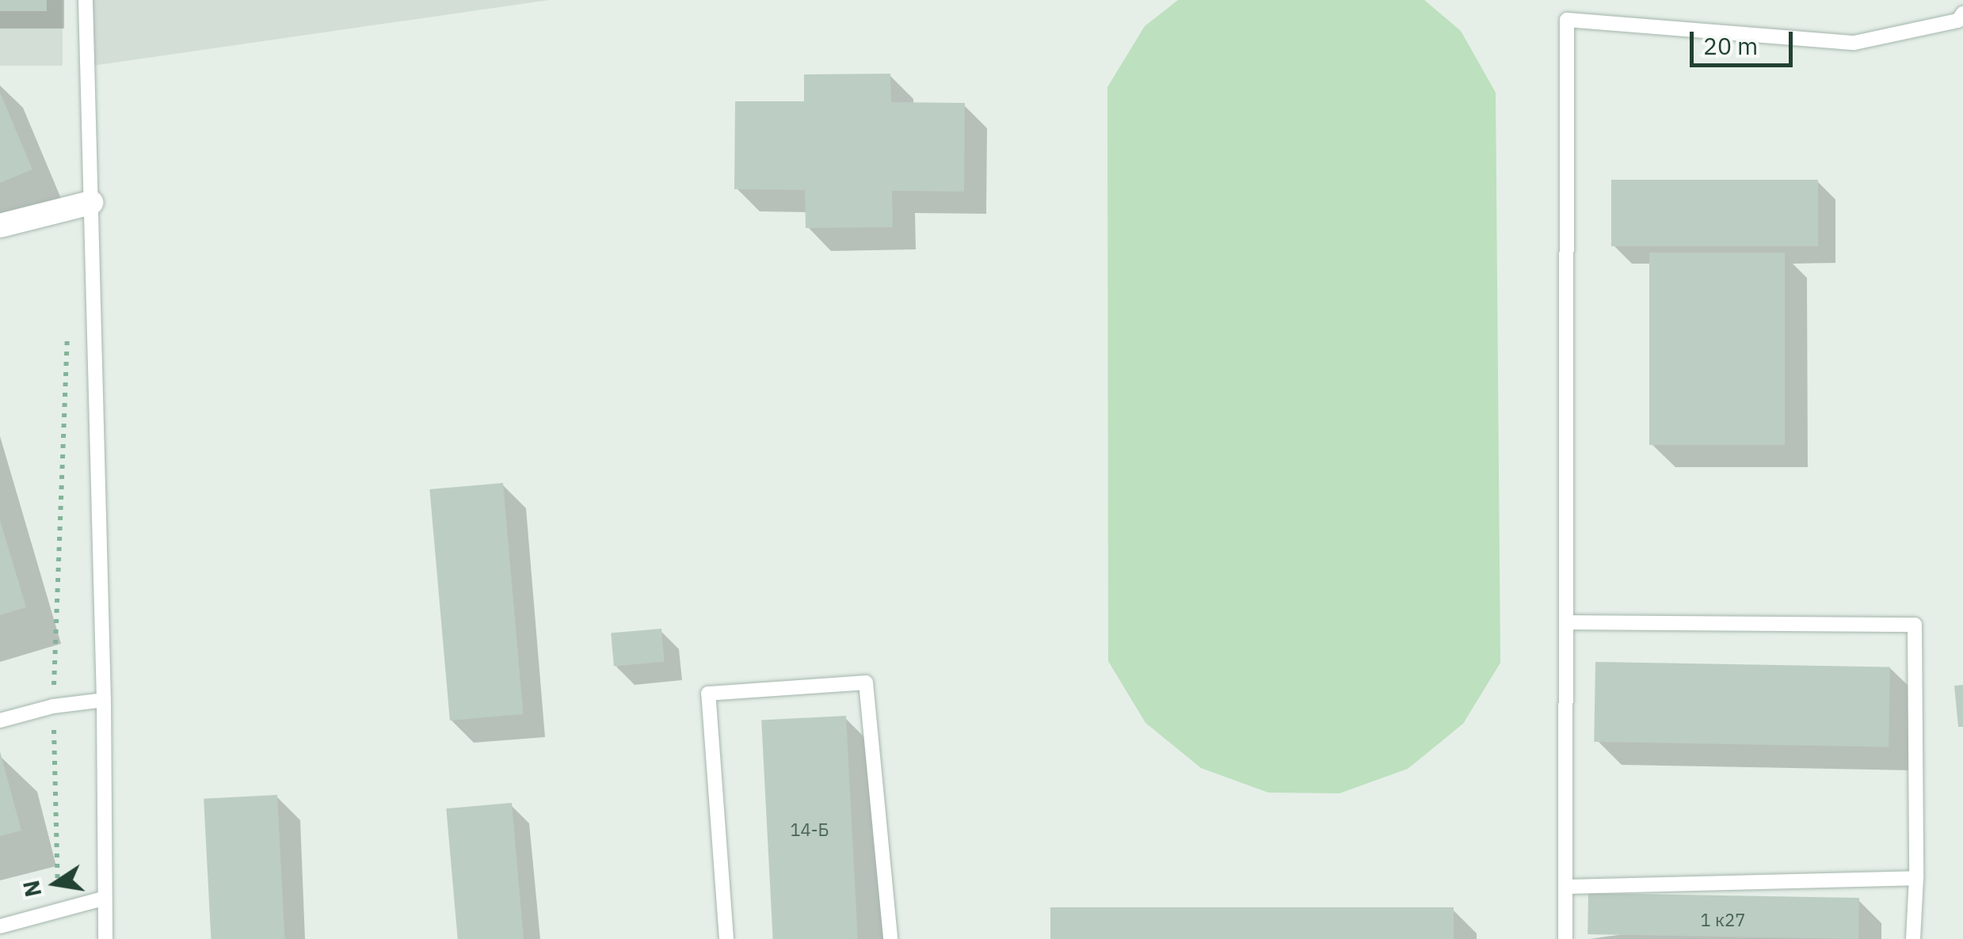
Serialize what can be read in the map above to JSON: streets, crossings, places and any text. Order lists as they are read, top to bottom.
{
  "house_numbers": ["14-Б", "1 к27"],
  "scale_bar": "20 m",
  "north": "left"
}
